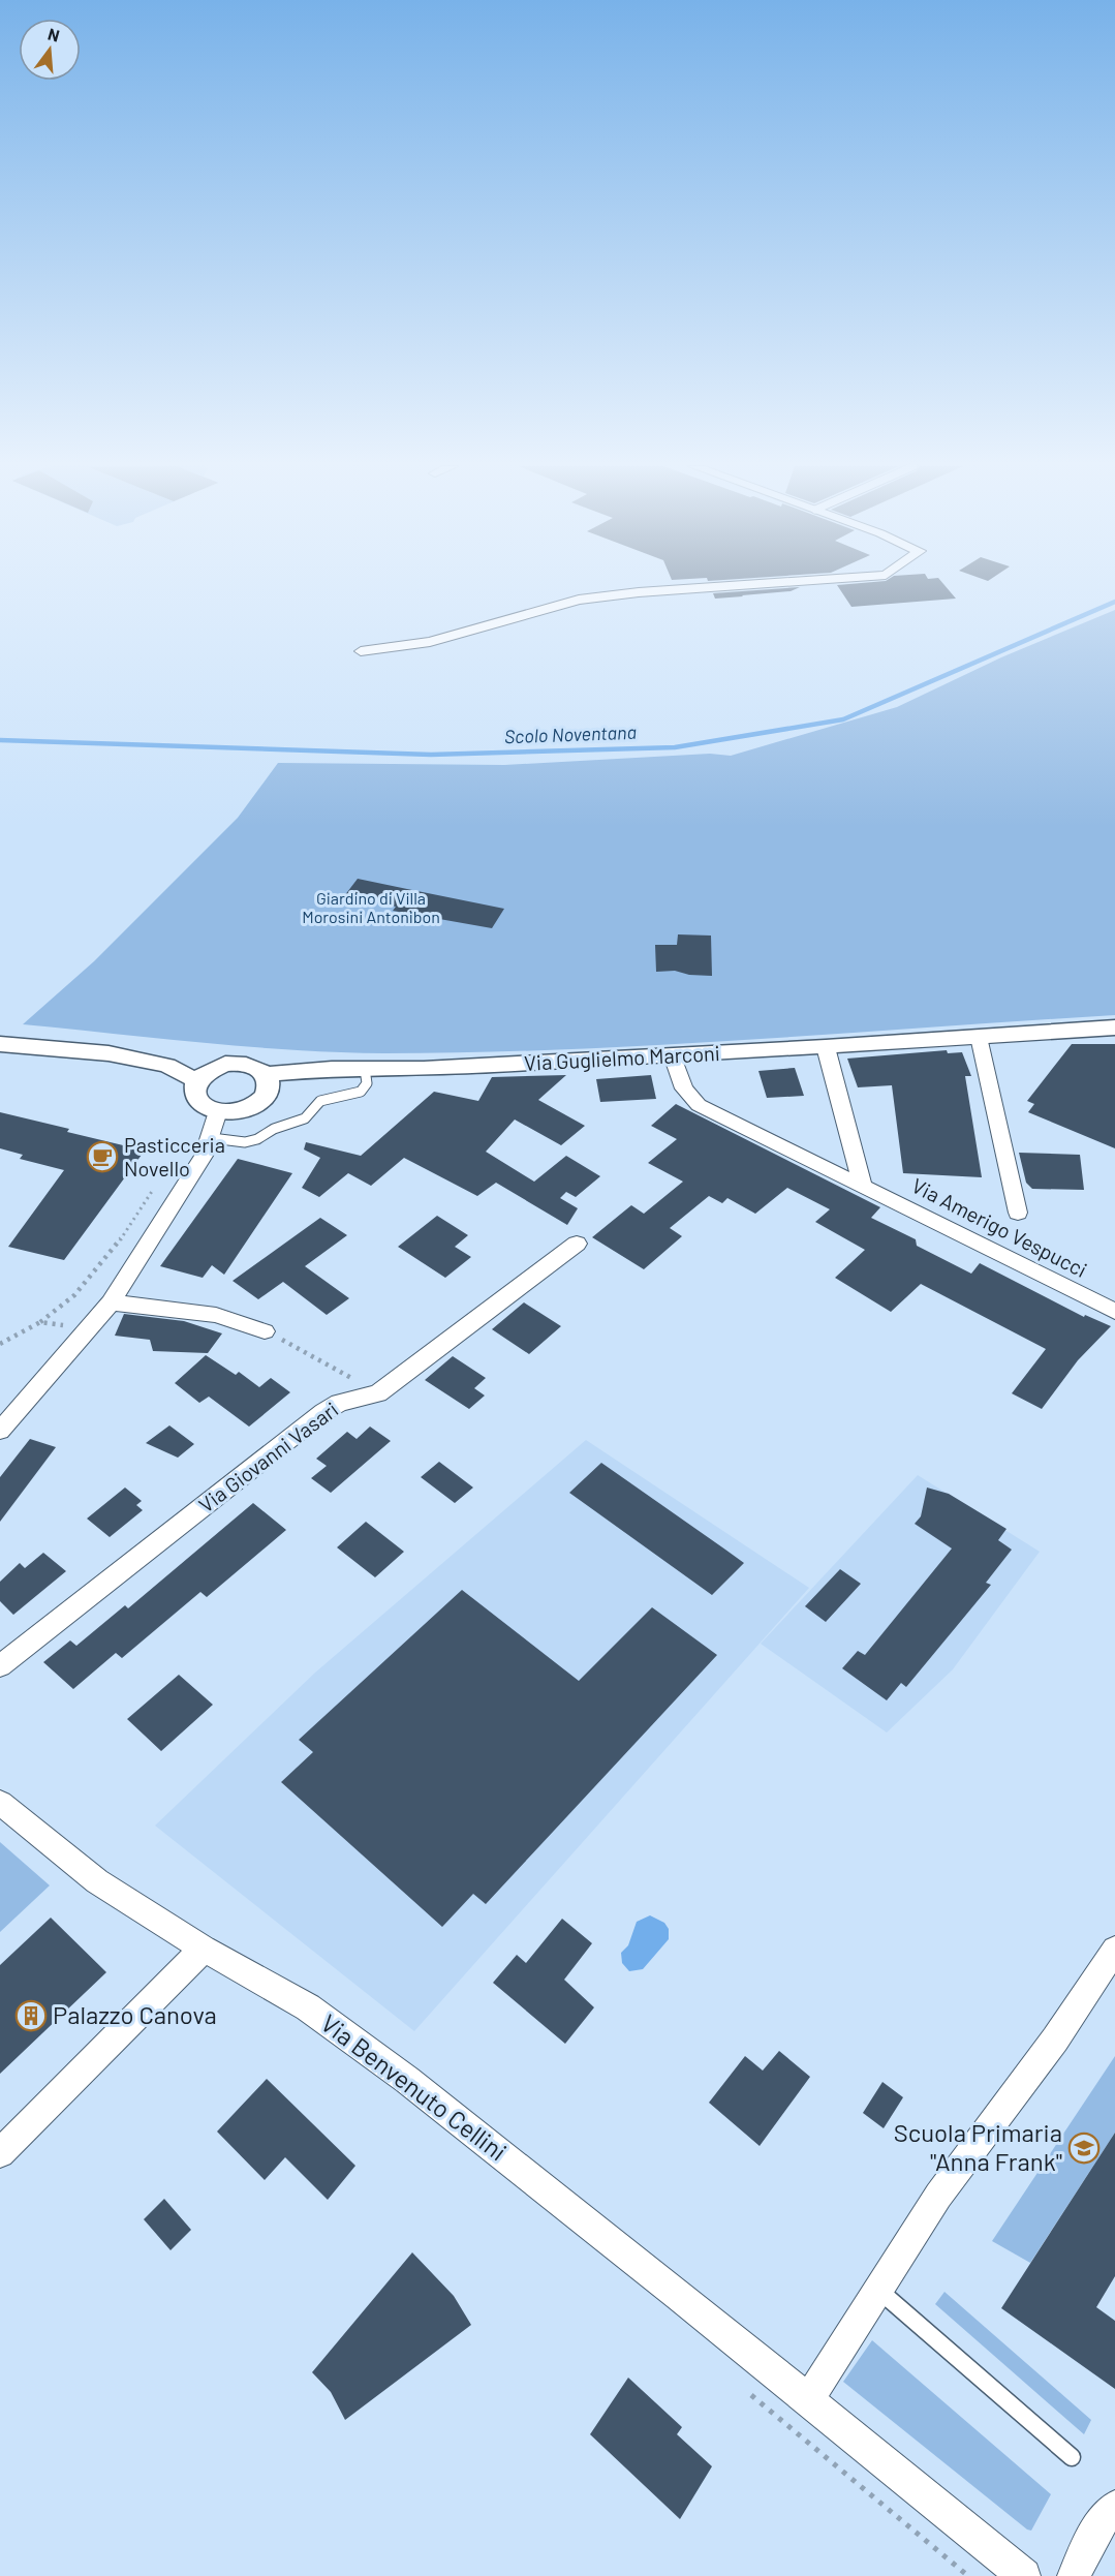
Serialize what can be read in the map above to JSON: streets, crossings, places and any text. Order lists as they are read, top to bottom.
{
  "streets": {
    "street": [
      "Via Guglielmo Marconi",
      "Via Amerigo Vespucci",
      "Via Giovanni Vasari",
      "Via Benvenuto Cellini"
    ]
  },
  "crossings": [
    ["Via Guglielmo Marconi", "Via Amerigo Vespucci"]
  ],
  "water": ["Scolo Noventana"],
  "parks": ["Giardino di Villa Morosini Antonibon"],
  "places": {
    "cafe": ["Pasticceria Novello"],
    "building": ["Palazzo Canova"],
    "school or university": ["Scuola Primaria \"Anna Frank\""]
  },
  "north": "top"
}
